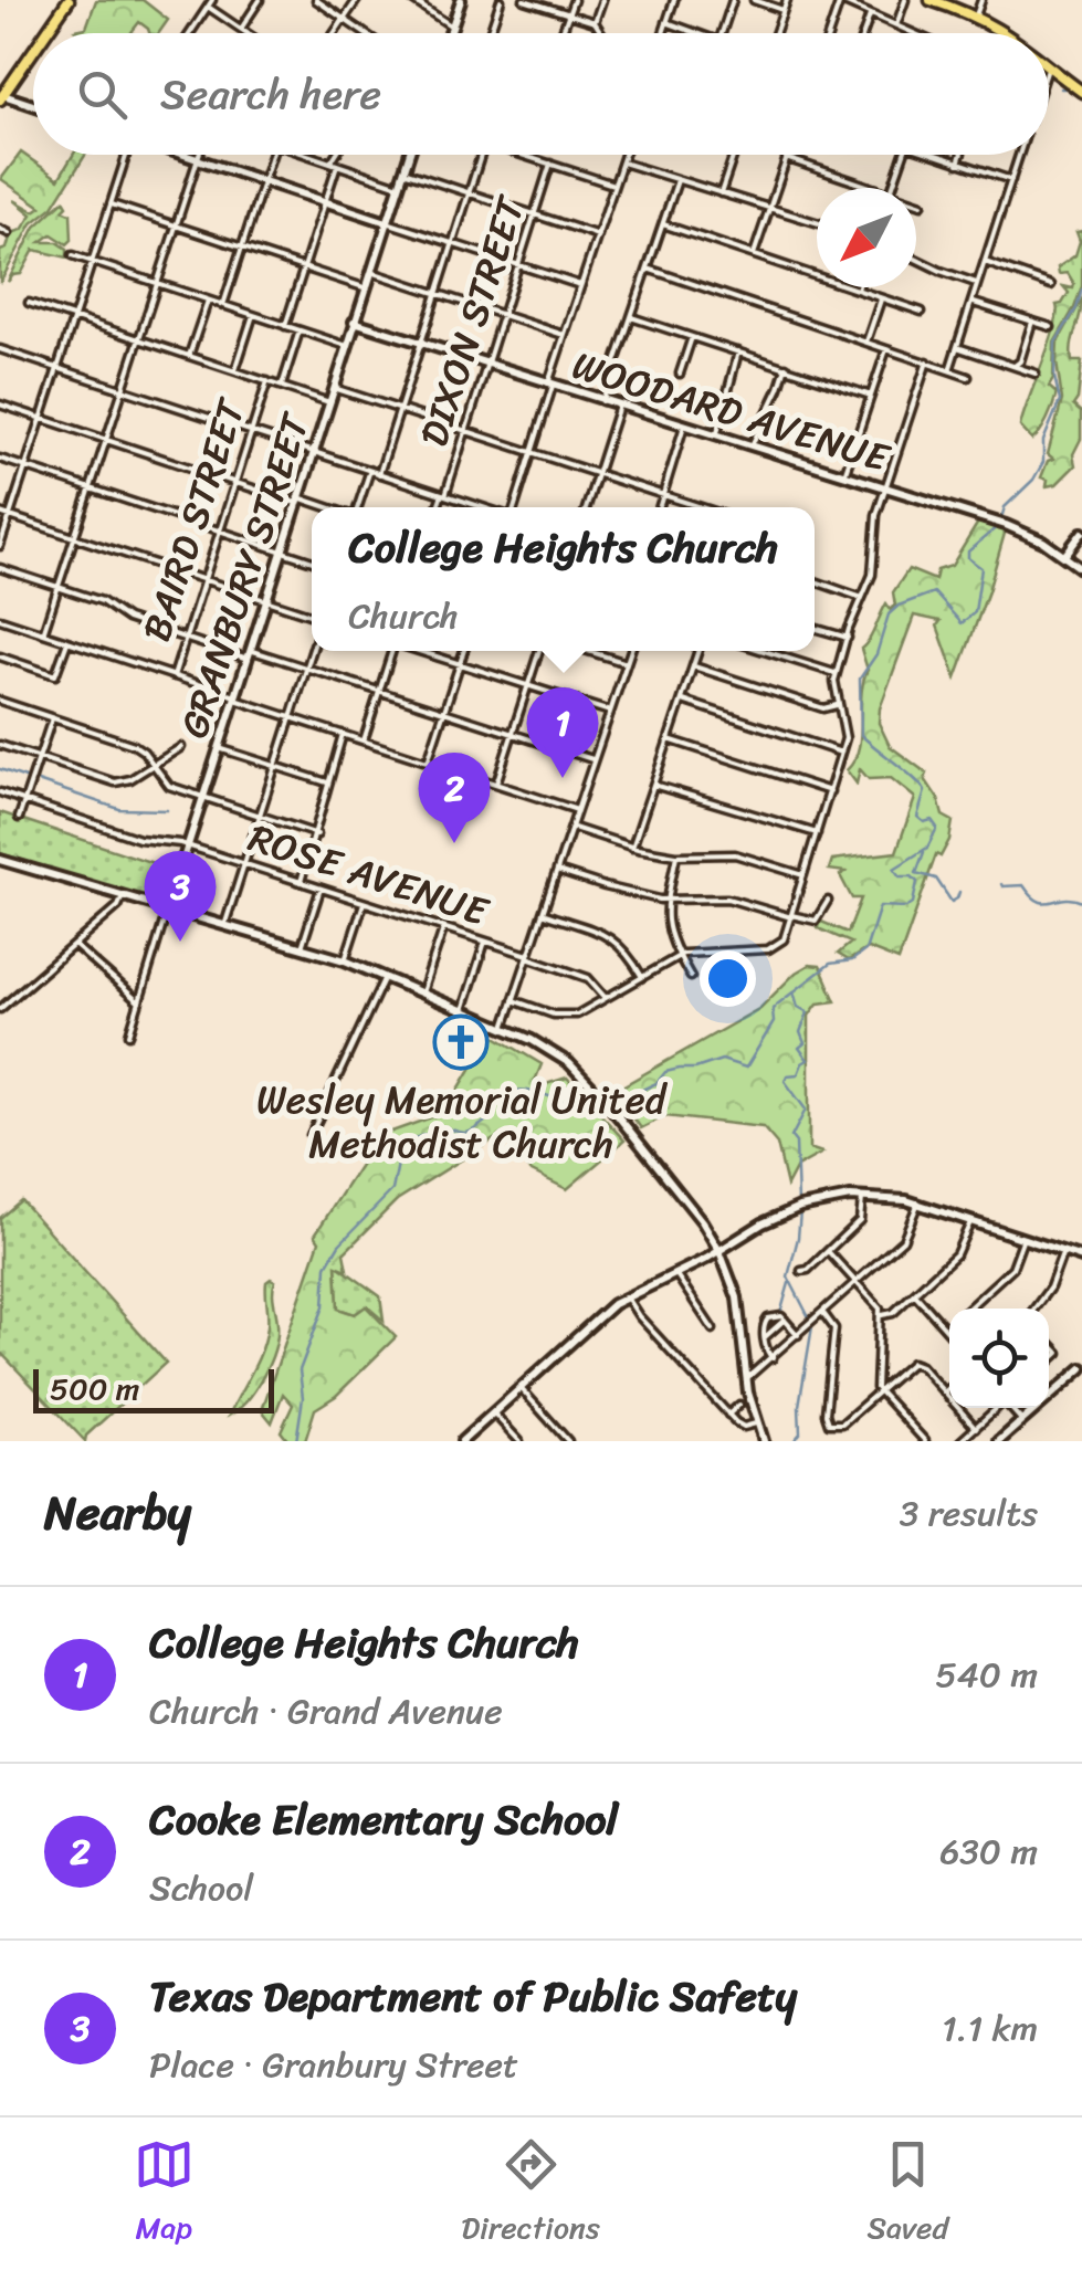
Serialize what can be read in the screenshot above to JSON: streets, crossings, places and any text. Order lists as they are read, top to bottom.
{
  "streets": {
    "street": [
      "DIXON STREET",
      "WOODARD AVENUE",
      "BAIRD STREET",
      "GRANBURY STREET",
      "ROSE AVENUE"
    ]
  },
  "crossings": [
    ["DIXON STREET", "WOODARD AVENUE"],
    ["WOODARD AVENUE", "GRANBURY STREET"],
    ["GRANBURY STREET", "ROSE AVENUE"]
  ],
  "places": {
    "church": ["Wesley Memorial United Methodist Church"]
  },
  "scale_bar": "500 m",
  "north": "bottom left",
  "page": {
    "search": "Search here",
    "popup": ["College Heights Church", "Church"],
    "pins": ["1", "2", "3"],
    "scale": "500 m",
    "heading": ["Nearby", "3 results"],
    "list": [
      {
        "mark": "1",
        "name": "College Heights Church",
        "note": "Church · Grand Avenue",
        "value": "540 m"
      },
      {
        "mark": "2",
        "name": "Cooke Elementary School",
        "note": "School",
        "value": "630 m"
      },
      {
        "mark": "3",
        "name": "Texas Department of Public Safety",
        "note": "Place · Granbury Street",
        "value": "1.1 km"
      }
    ],
    "nav": ["Map", "Directions", "Saved"]
  }
}
